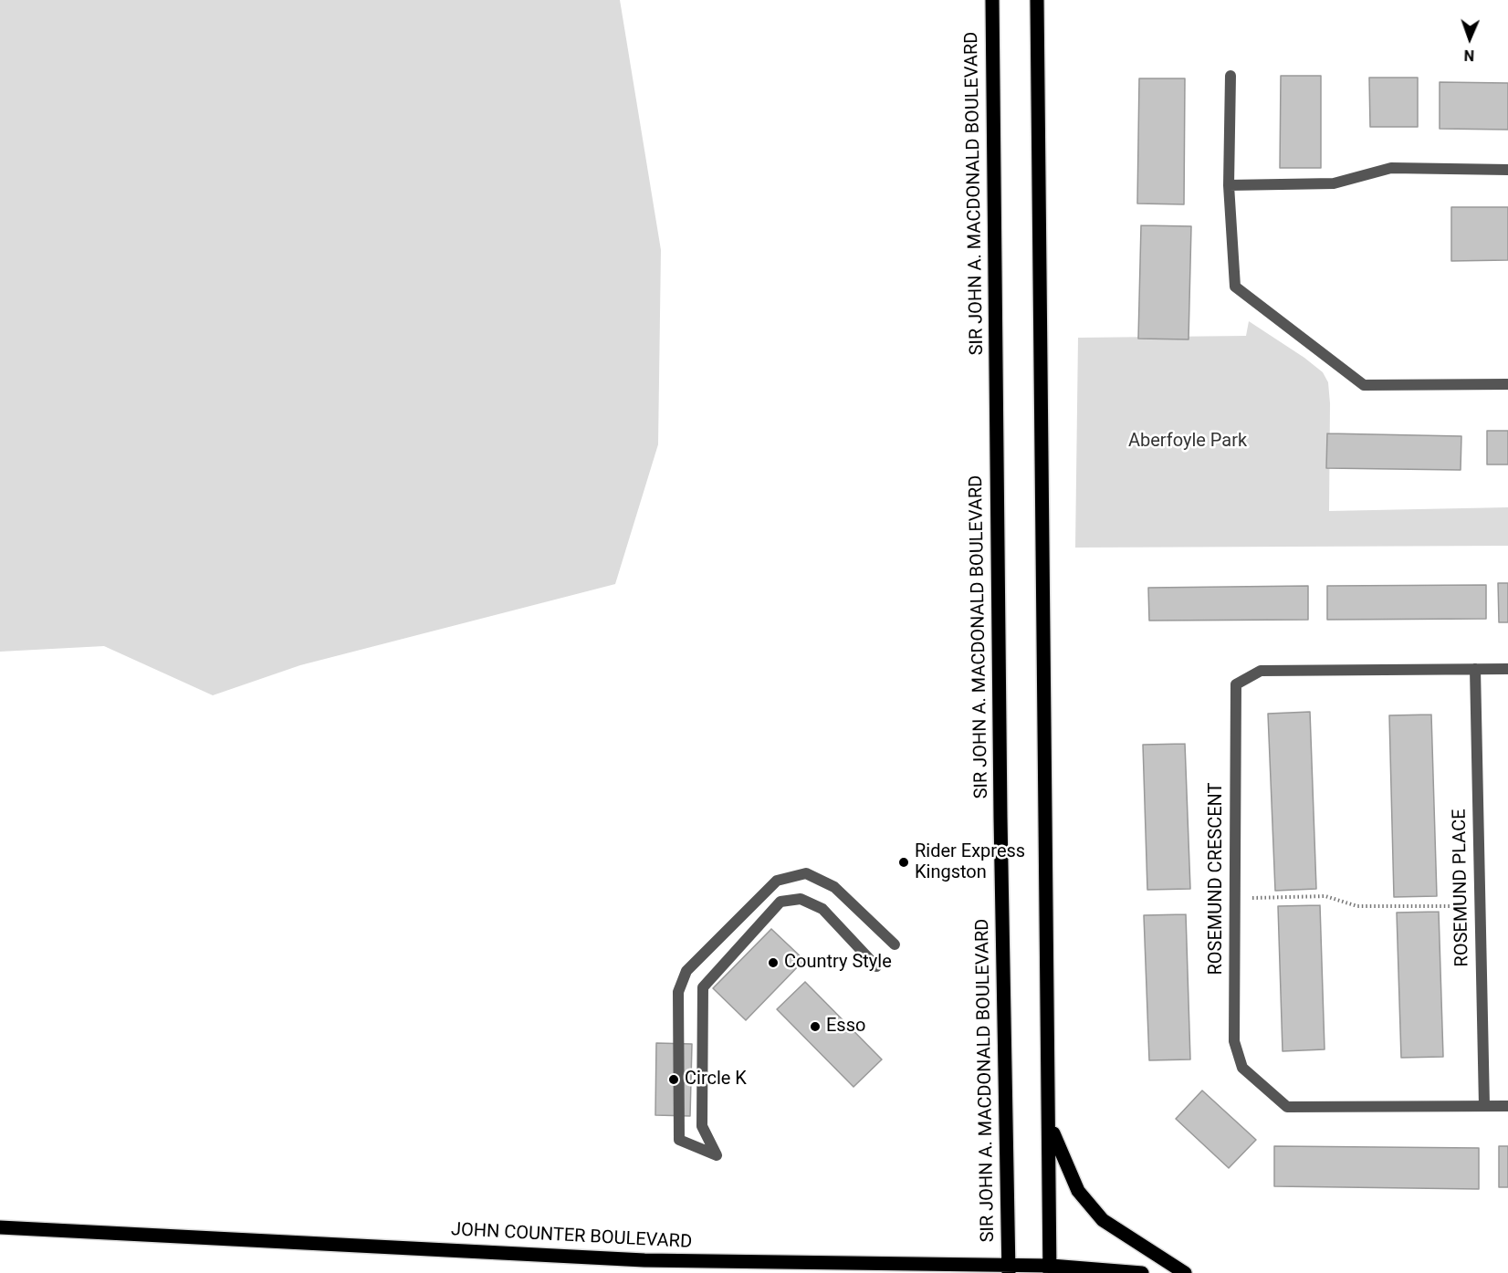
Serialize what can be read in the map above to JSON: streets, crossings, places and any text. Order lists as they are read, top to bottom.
{
  "streets": {
    "main road": ["SIR JOHN A. MACDONALD BOULEVARD", "JOHN COUNTER BOULEVARD"],
    "street": ["ROSEMUND CRESCENT", "ROSEMUND PLACE"]
  },
  "crossings": [
    ["SIR JOHN A. MACDONALD BOULEVARD", "JOHN COUNTER BOULEVARD"],
    ["ROSEMUND CRESCENT", "ROSEMUND PLACE"]
  ],
  "parks": ["Aberfoyle Park"],
  "places": [
    "Rider Express Kingston",
    "Country Style",
    "Esso",
    "Circle K"
  ],
  "north": "bottom"
}
